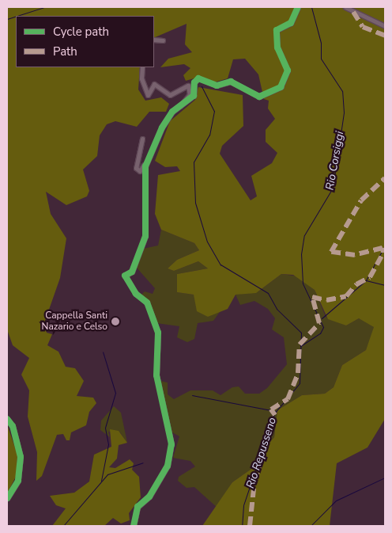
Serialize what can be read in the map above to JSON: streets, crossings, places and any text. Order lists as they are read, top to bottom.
{
  "water": ["Rio Corsiggi", "Rio Repusseno"],
  "places": ["Cappella Santi Nazario e Celso"],
  "legend": ["Cycle path", "Path"]
}
